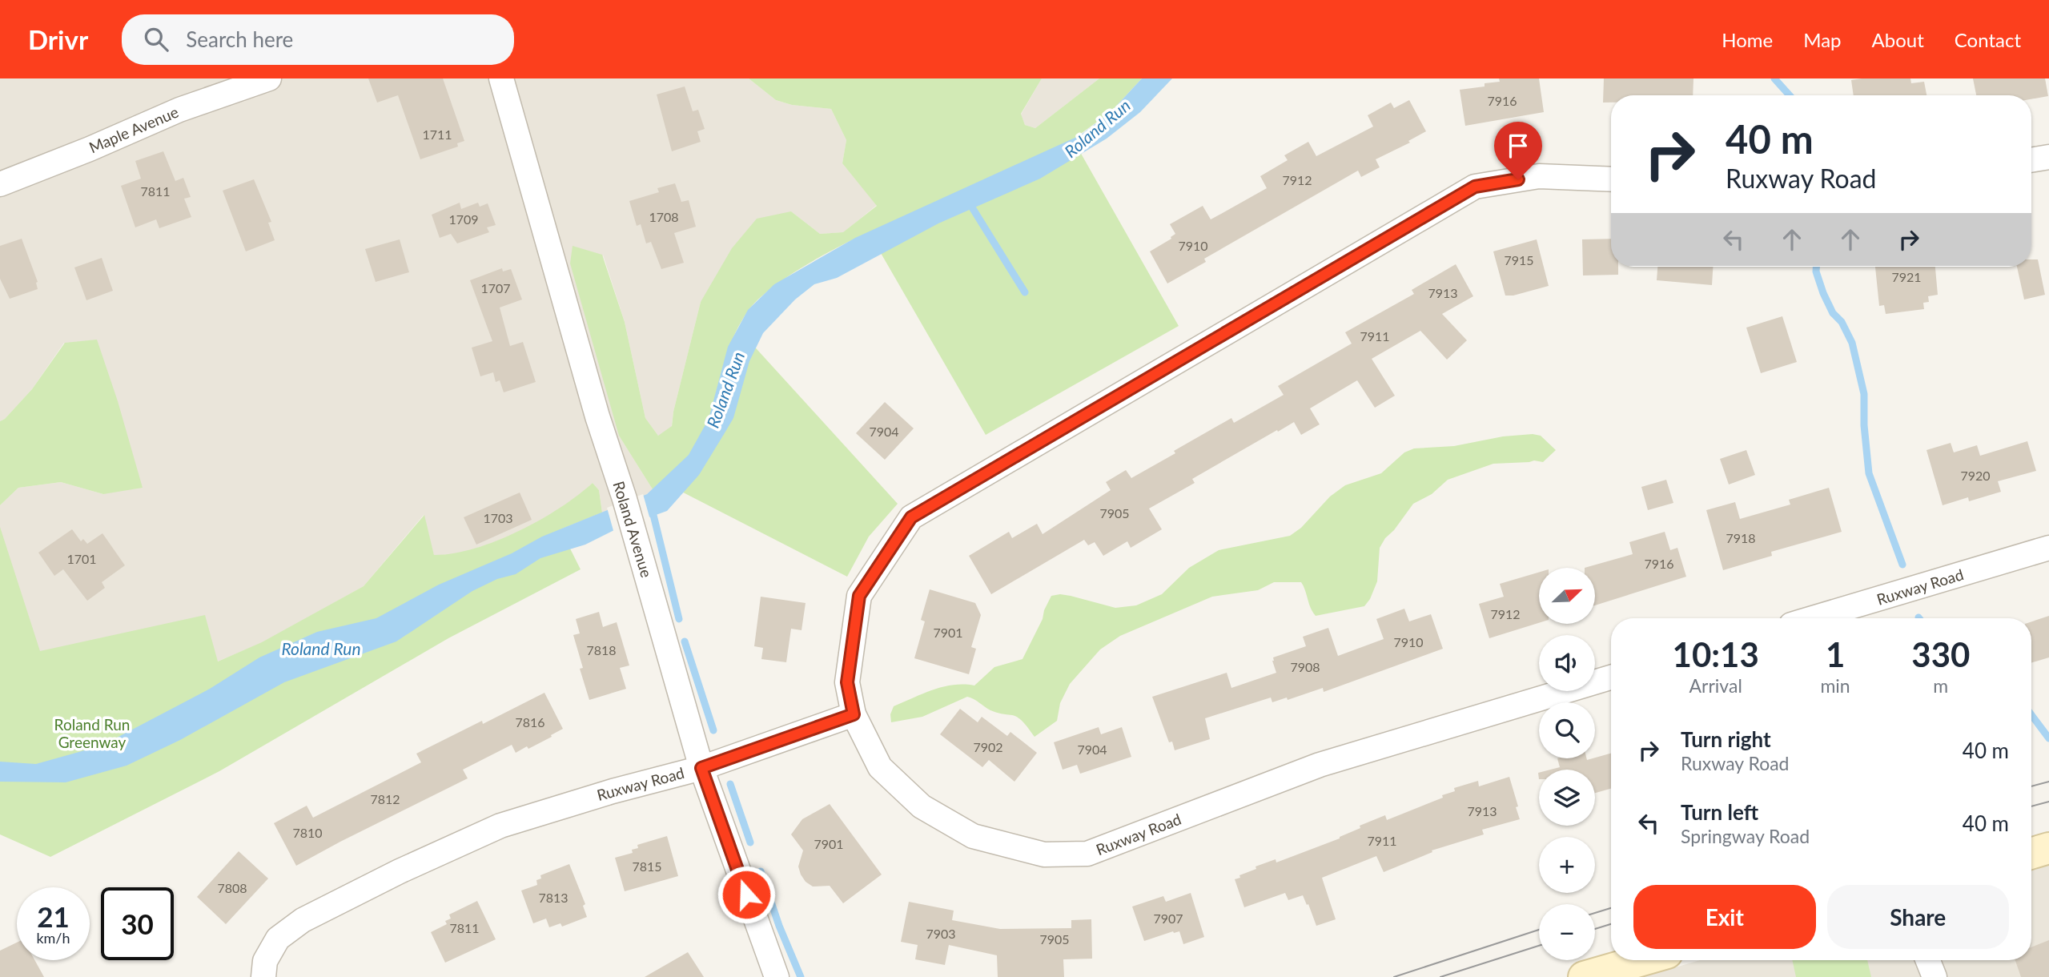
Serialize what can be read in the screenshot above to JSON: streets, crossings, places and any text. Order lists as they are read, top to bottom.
{
  "streets": {
    "street": ["Maple Avenue", "Roland Avenue", "Ruxway Road"]
  },
  "crossings": [
    ["Roland Avenue", "Ruxway Road"]
  ],
  "water": ["Roland Run"],
  "parks": ["Roland Run Greenway"],
  "house_numbers": [
    "7916",
    "1711",
    "7912",
    "7811",
    "1708",
    "1709",
    "7910",
    "7915",
    "7921",
    "1707",
    "7913",
    "7911",
    "7904",
    "7920",
    "7905",
    "1703",
    "7918",
    "1701",
    "7916",
    "7912",
    "7901",
    "7910",
    "7818",
    "7908",
    "7816",
    "7902",
    "7904",
    "7812",
    "7913",
    "7810",
    "7911",
    "7901",
    "7815",
    "7808",
    "7813",
    "7907",
    "7811",
    "7903",
    "7905"
  ],
  "north": "top right",
  "page": {
    "header": "Drivr",
    "search": "Search here",
    "nav": [
      "Home",
      "Map",
      "About",
      "Contact"
    ],
    "turn": ["40 m", "Ruxway Road"],
    "map_buttons": ["+", "−"],
    "eta": [
      "10:13",
      "Arrival",
      "1",
      "min",
      "330",
      "m"
    ],
    "list": [
      {
        "name": "Turn right",
        "note": "Ruxway Road",
        "value": "40 m"
      },
      {
        "name": "Turn left",
        "note": "Springway Road",
        "value": "40 m"
      }
    ],
    "buttons": ["Exit", "Share"],
    "speed": "21 km/h",
    "limit": "30"
  }
}
